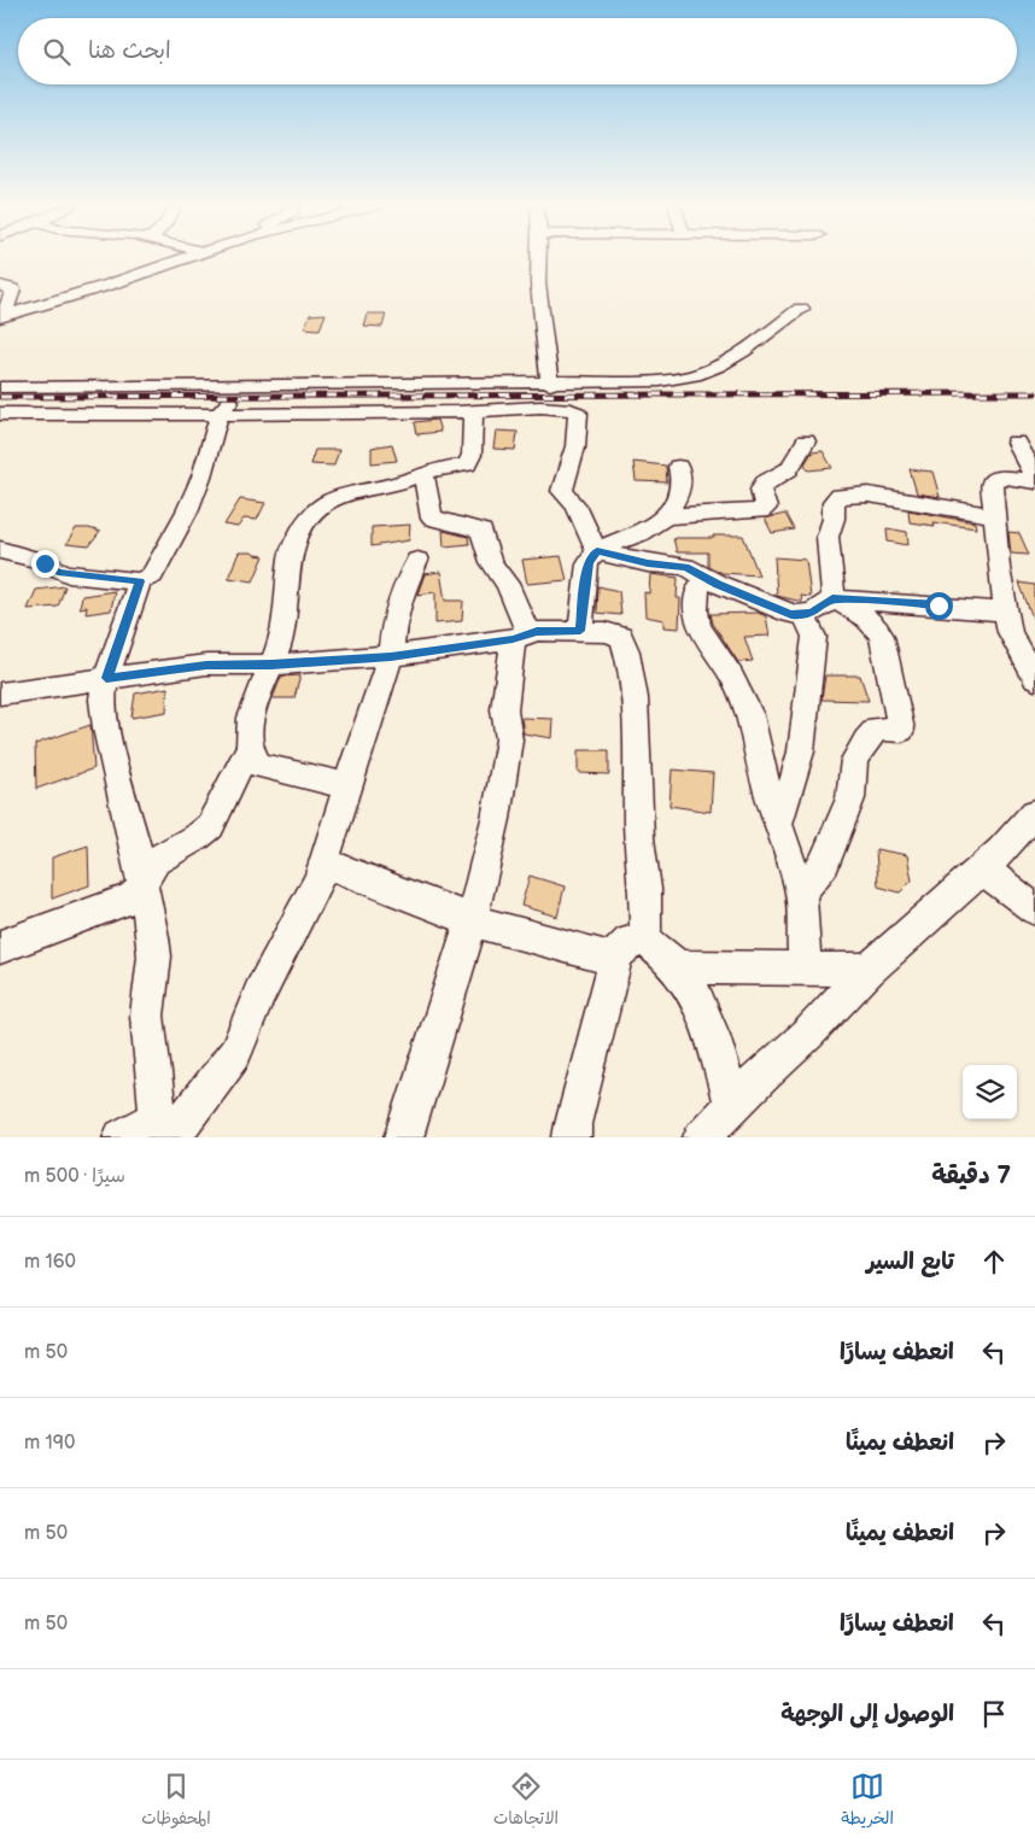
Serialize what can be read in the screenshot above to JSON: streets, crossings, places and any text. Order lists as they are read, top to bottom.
{
  "page": {
    "search": "ابحث هنا",
    "heading": ["7 دقيقة", "سيرًا · 500 m"],
    "list": [
      ["تابع السير", "160 m"],
      ["انعطف يسارًا", "50 m"],
      ["انعطف يمينًا", "190 m"],
      ["انعطف يمينًا", "50 m"],
      ["انعطف يسارًا", "50 m"],
      "الوصول إلى الوجهة"
    ],
    "nav": ["الخريطة", "الاتجاهات", "المحفوظات"]
  }
}
